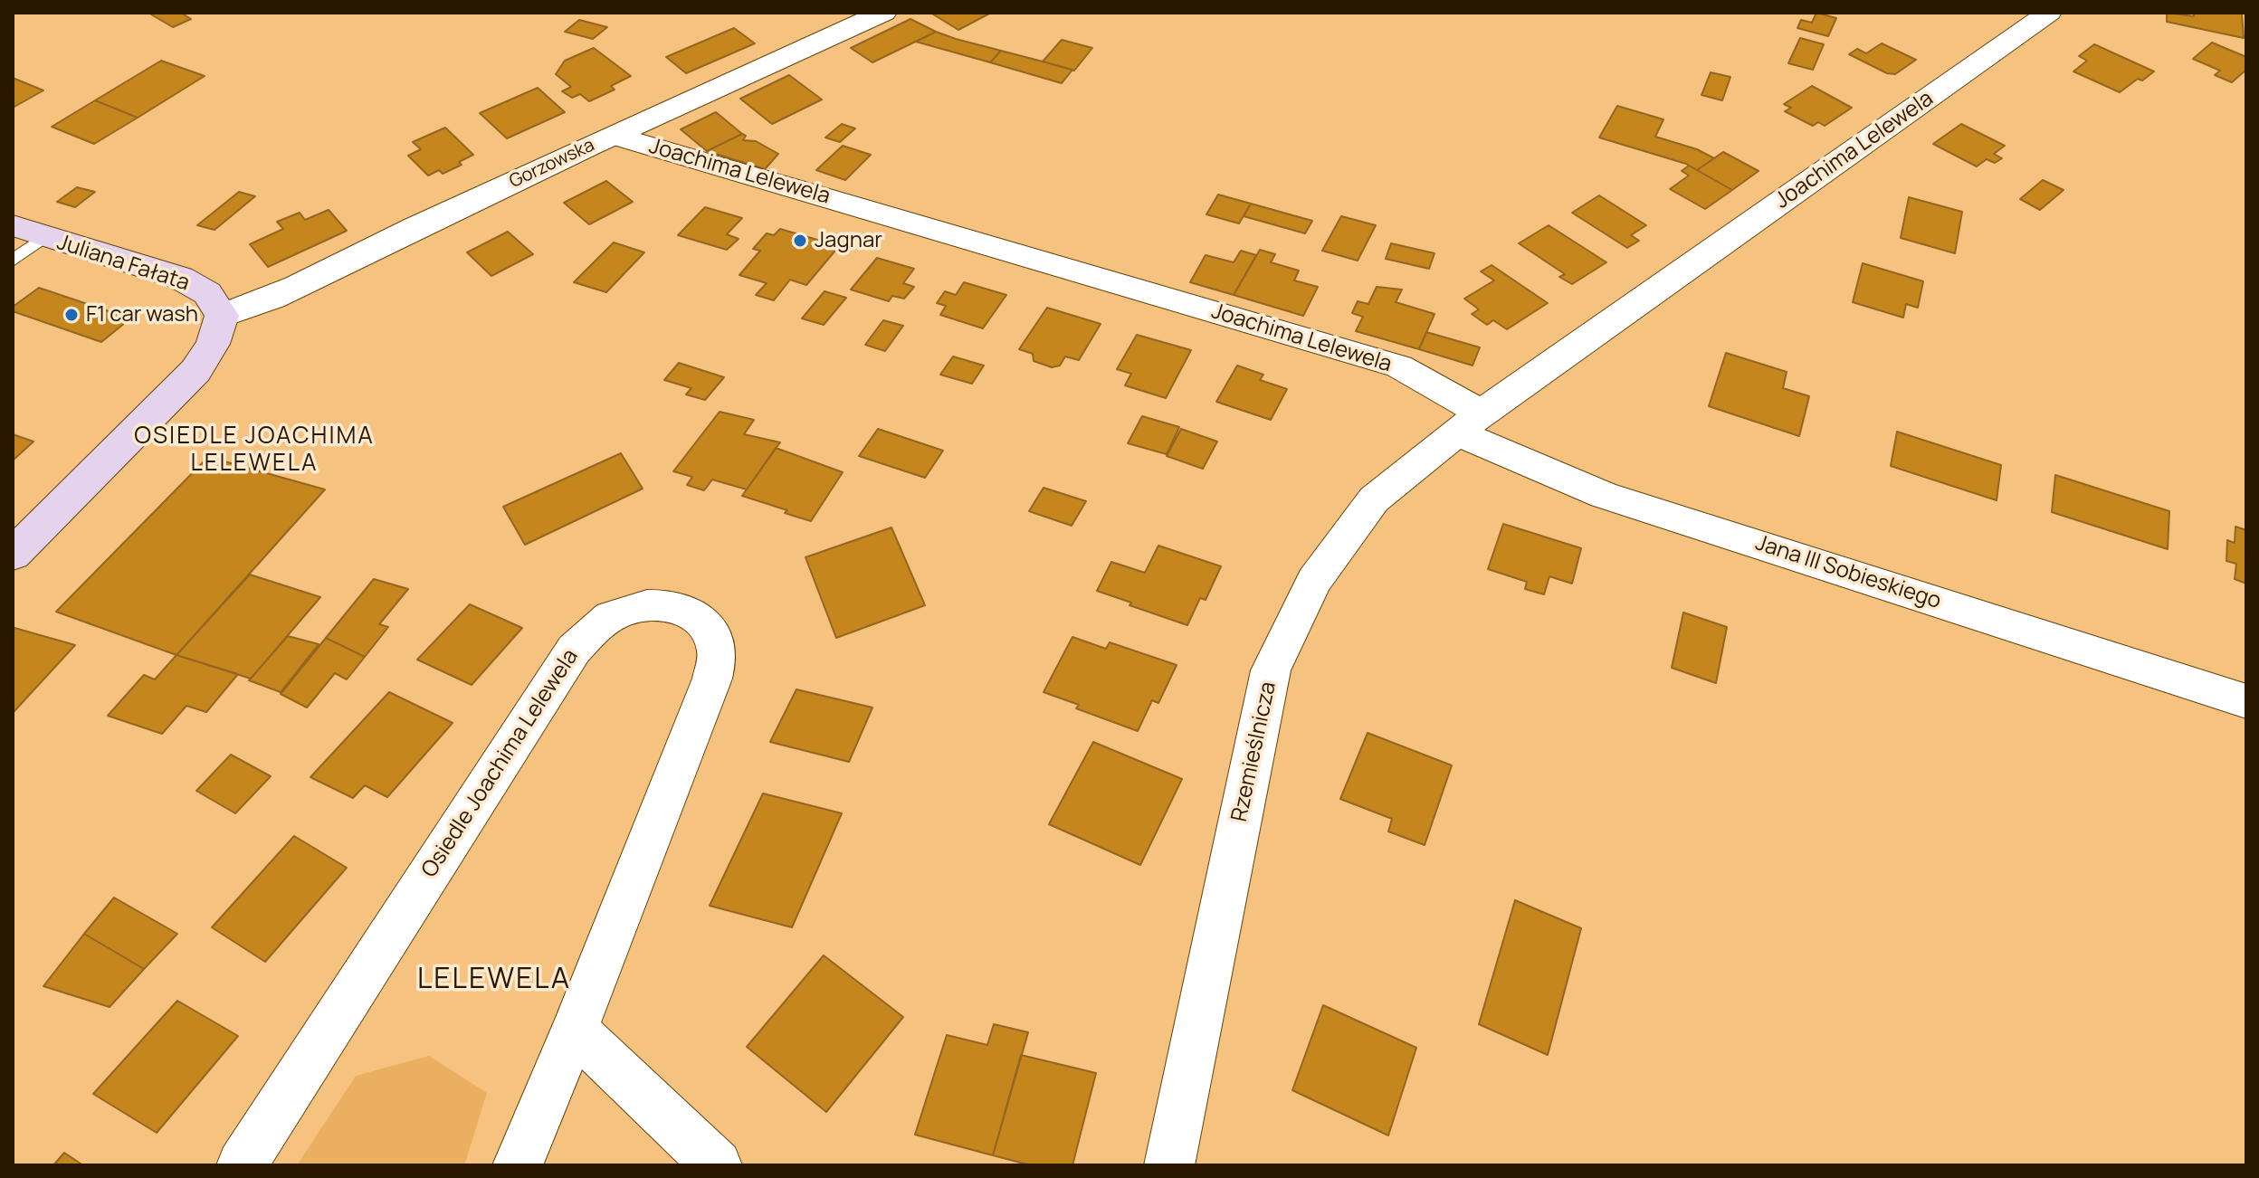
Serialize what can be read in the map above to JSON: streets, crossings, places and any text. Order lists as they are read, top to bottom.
{
  "streets": {
    "main road": ["Juliana Fałata"],
    "street": [
      "Joachima Lelewela",
      "Gorzowska",
      "Jana III Sobieskiego",
      "Rzemieślnicza",
      "Osiedle Joachima Lelewela"
    ]
  },
  "crossings": [
    ["Joachima Lelewela", "Gorzowska"],
    ["Joachima Lelewela", "Jana III Sobieskiego"],
    ["Joachima Lelewela", "Rzemieślnicza"],
    ["Gorzowska", "Juliana Fałata"],
    ["Jana III Sobieskiego", "Rzemieślnicza"]
  ],
  "districts": ["OSIEDLE JOACHIMA LELEWELA", "LELEWELA"],
  "places": ["Jagnar", "F1 car wash"]
}
